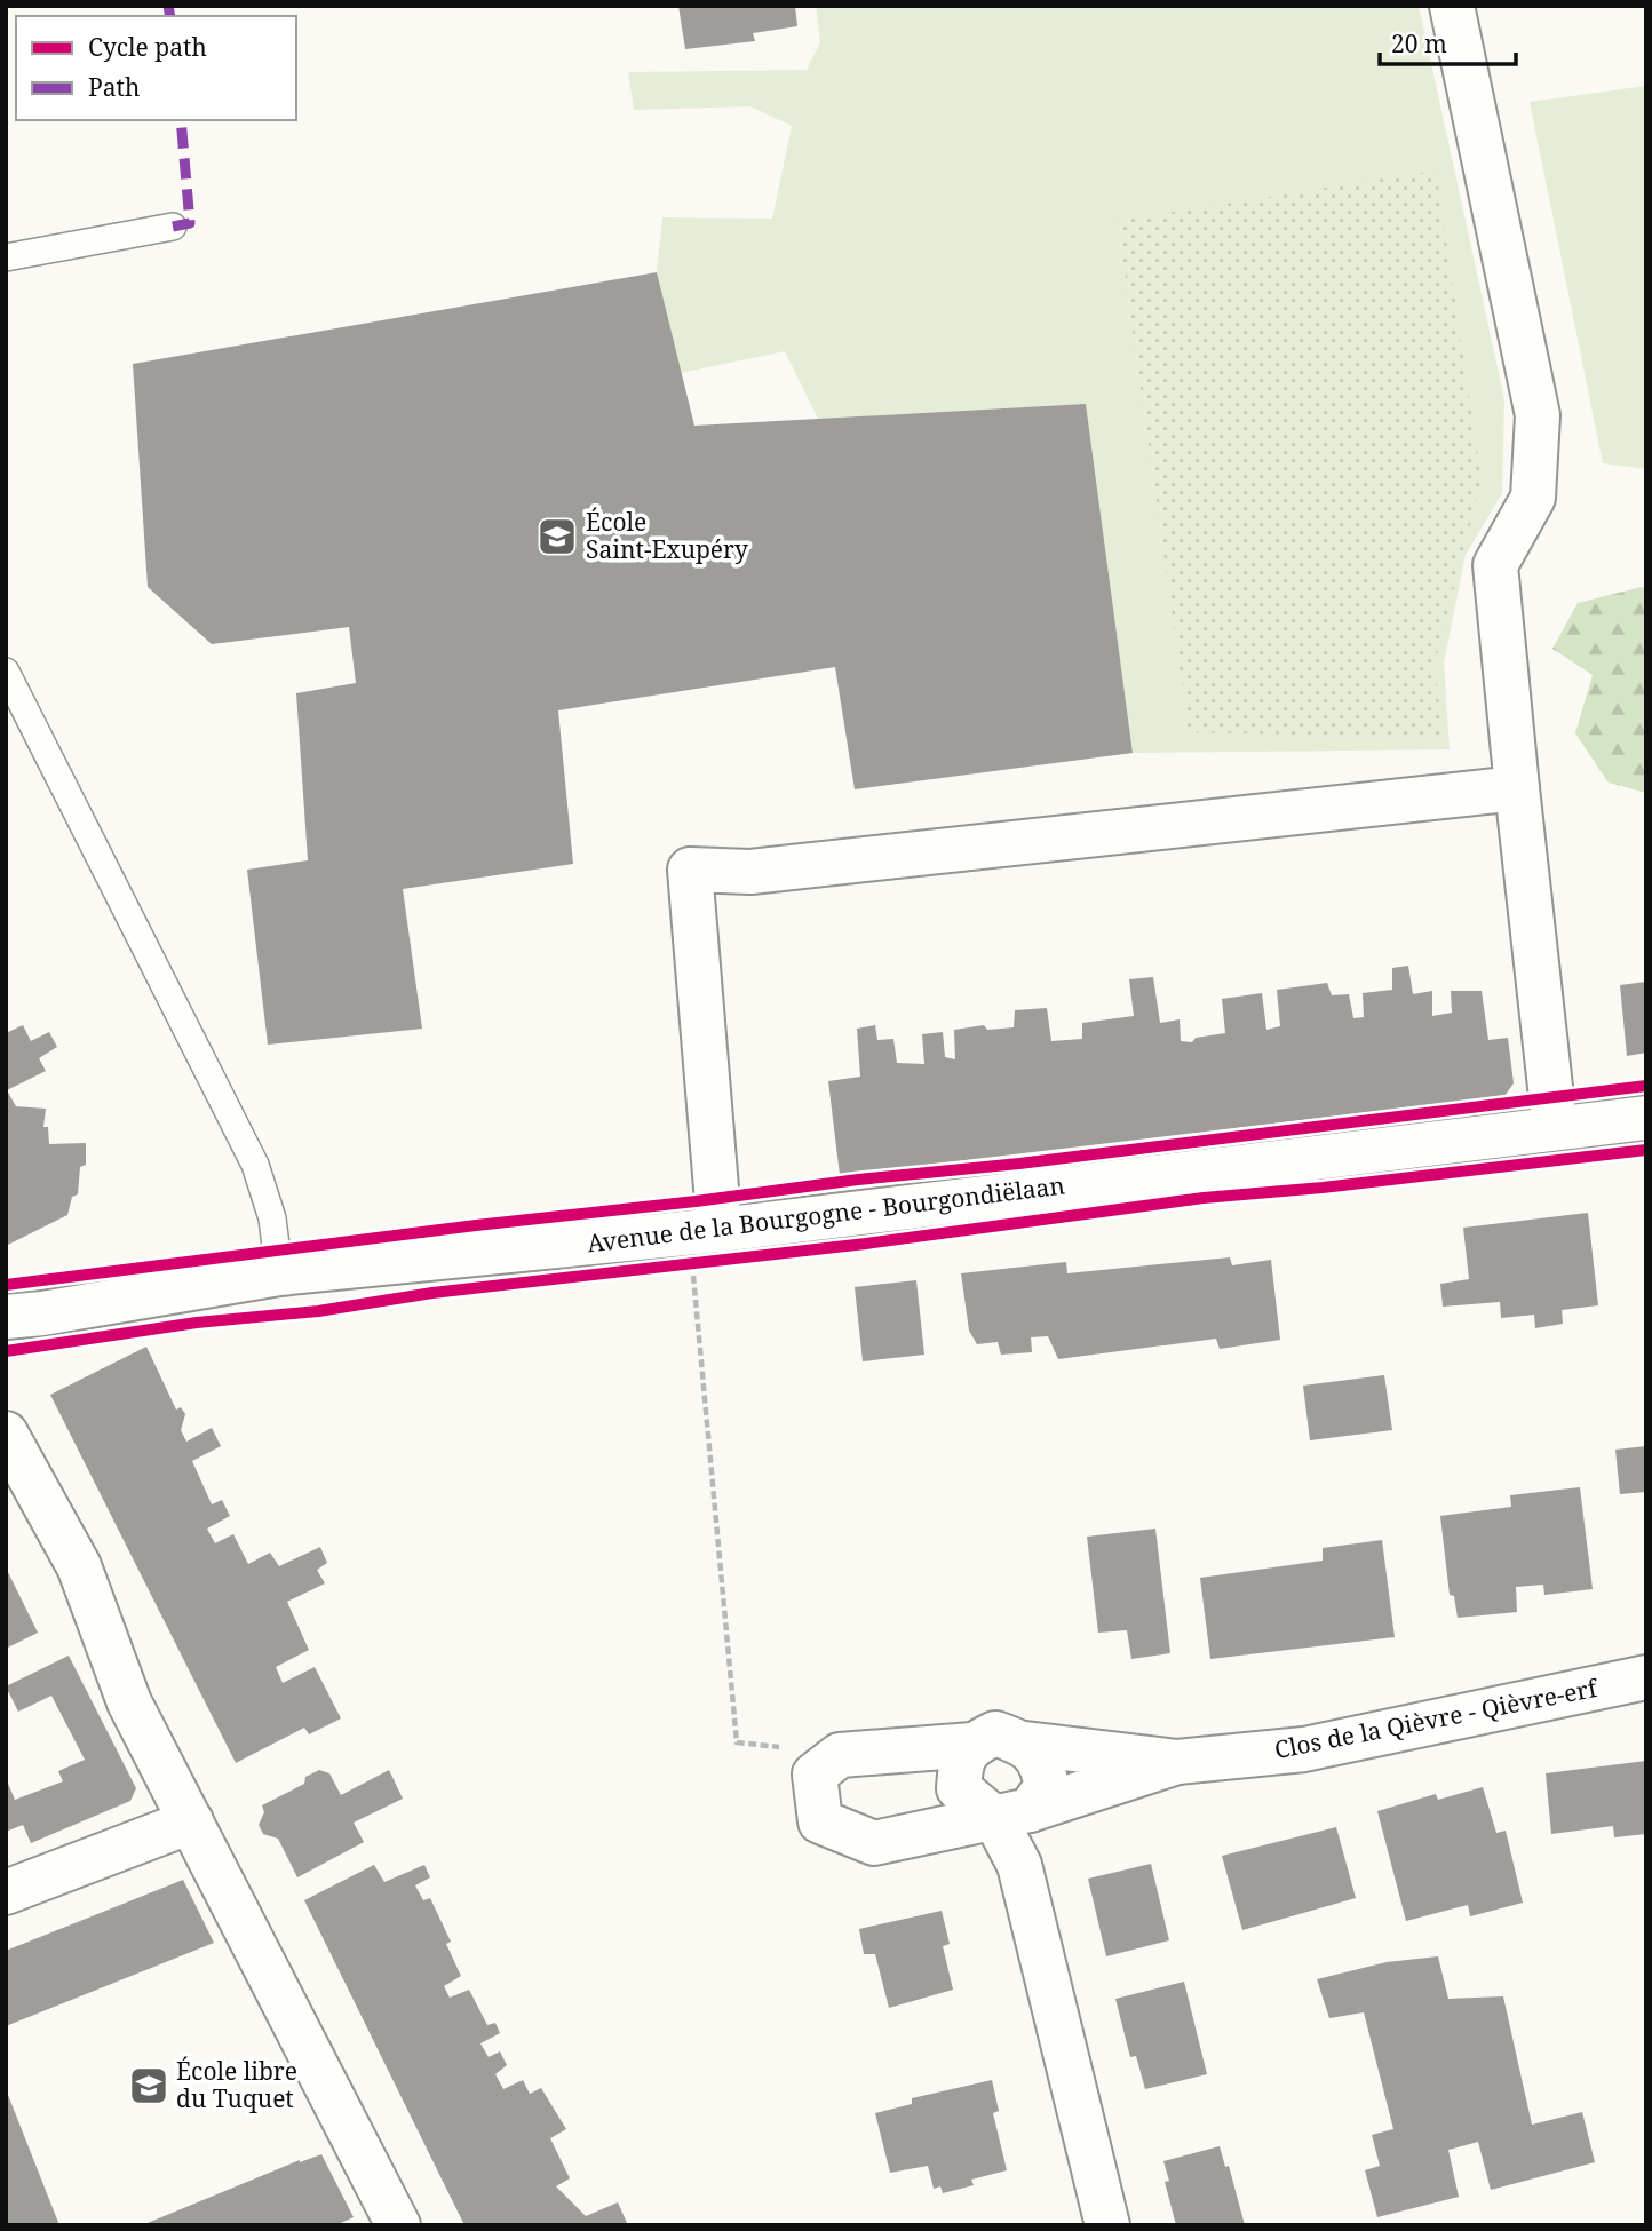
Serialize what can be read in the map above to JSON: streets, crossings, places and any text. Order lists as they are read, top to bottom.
{
  "streets": {
    "street": ["Avenue de la Bourgogne - Bourgondiëlaan", "Clos de la Qièvre - Qièvre-erf"]
  },
  "places": {
    "school or university": ["École Saint-Exupéry", "École libre du Tuquet"]
  },
  "legend": ["Cycle path", "Path"],
  "scale_bar": "20 m"
}
